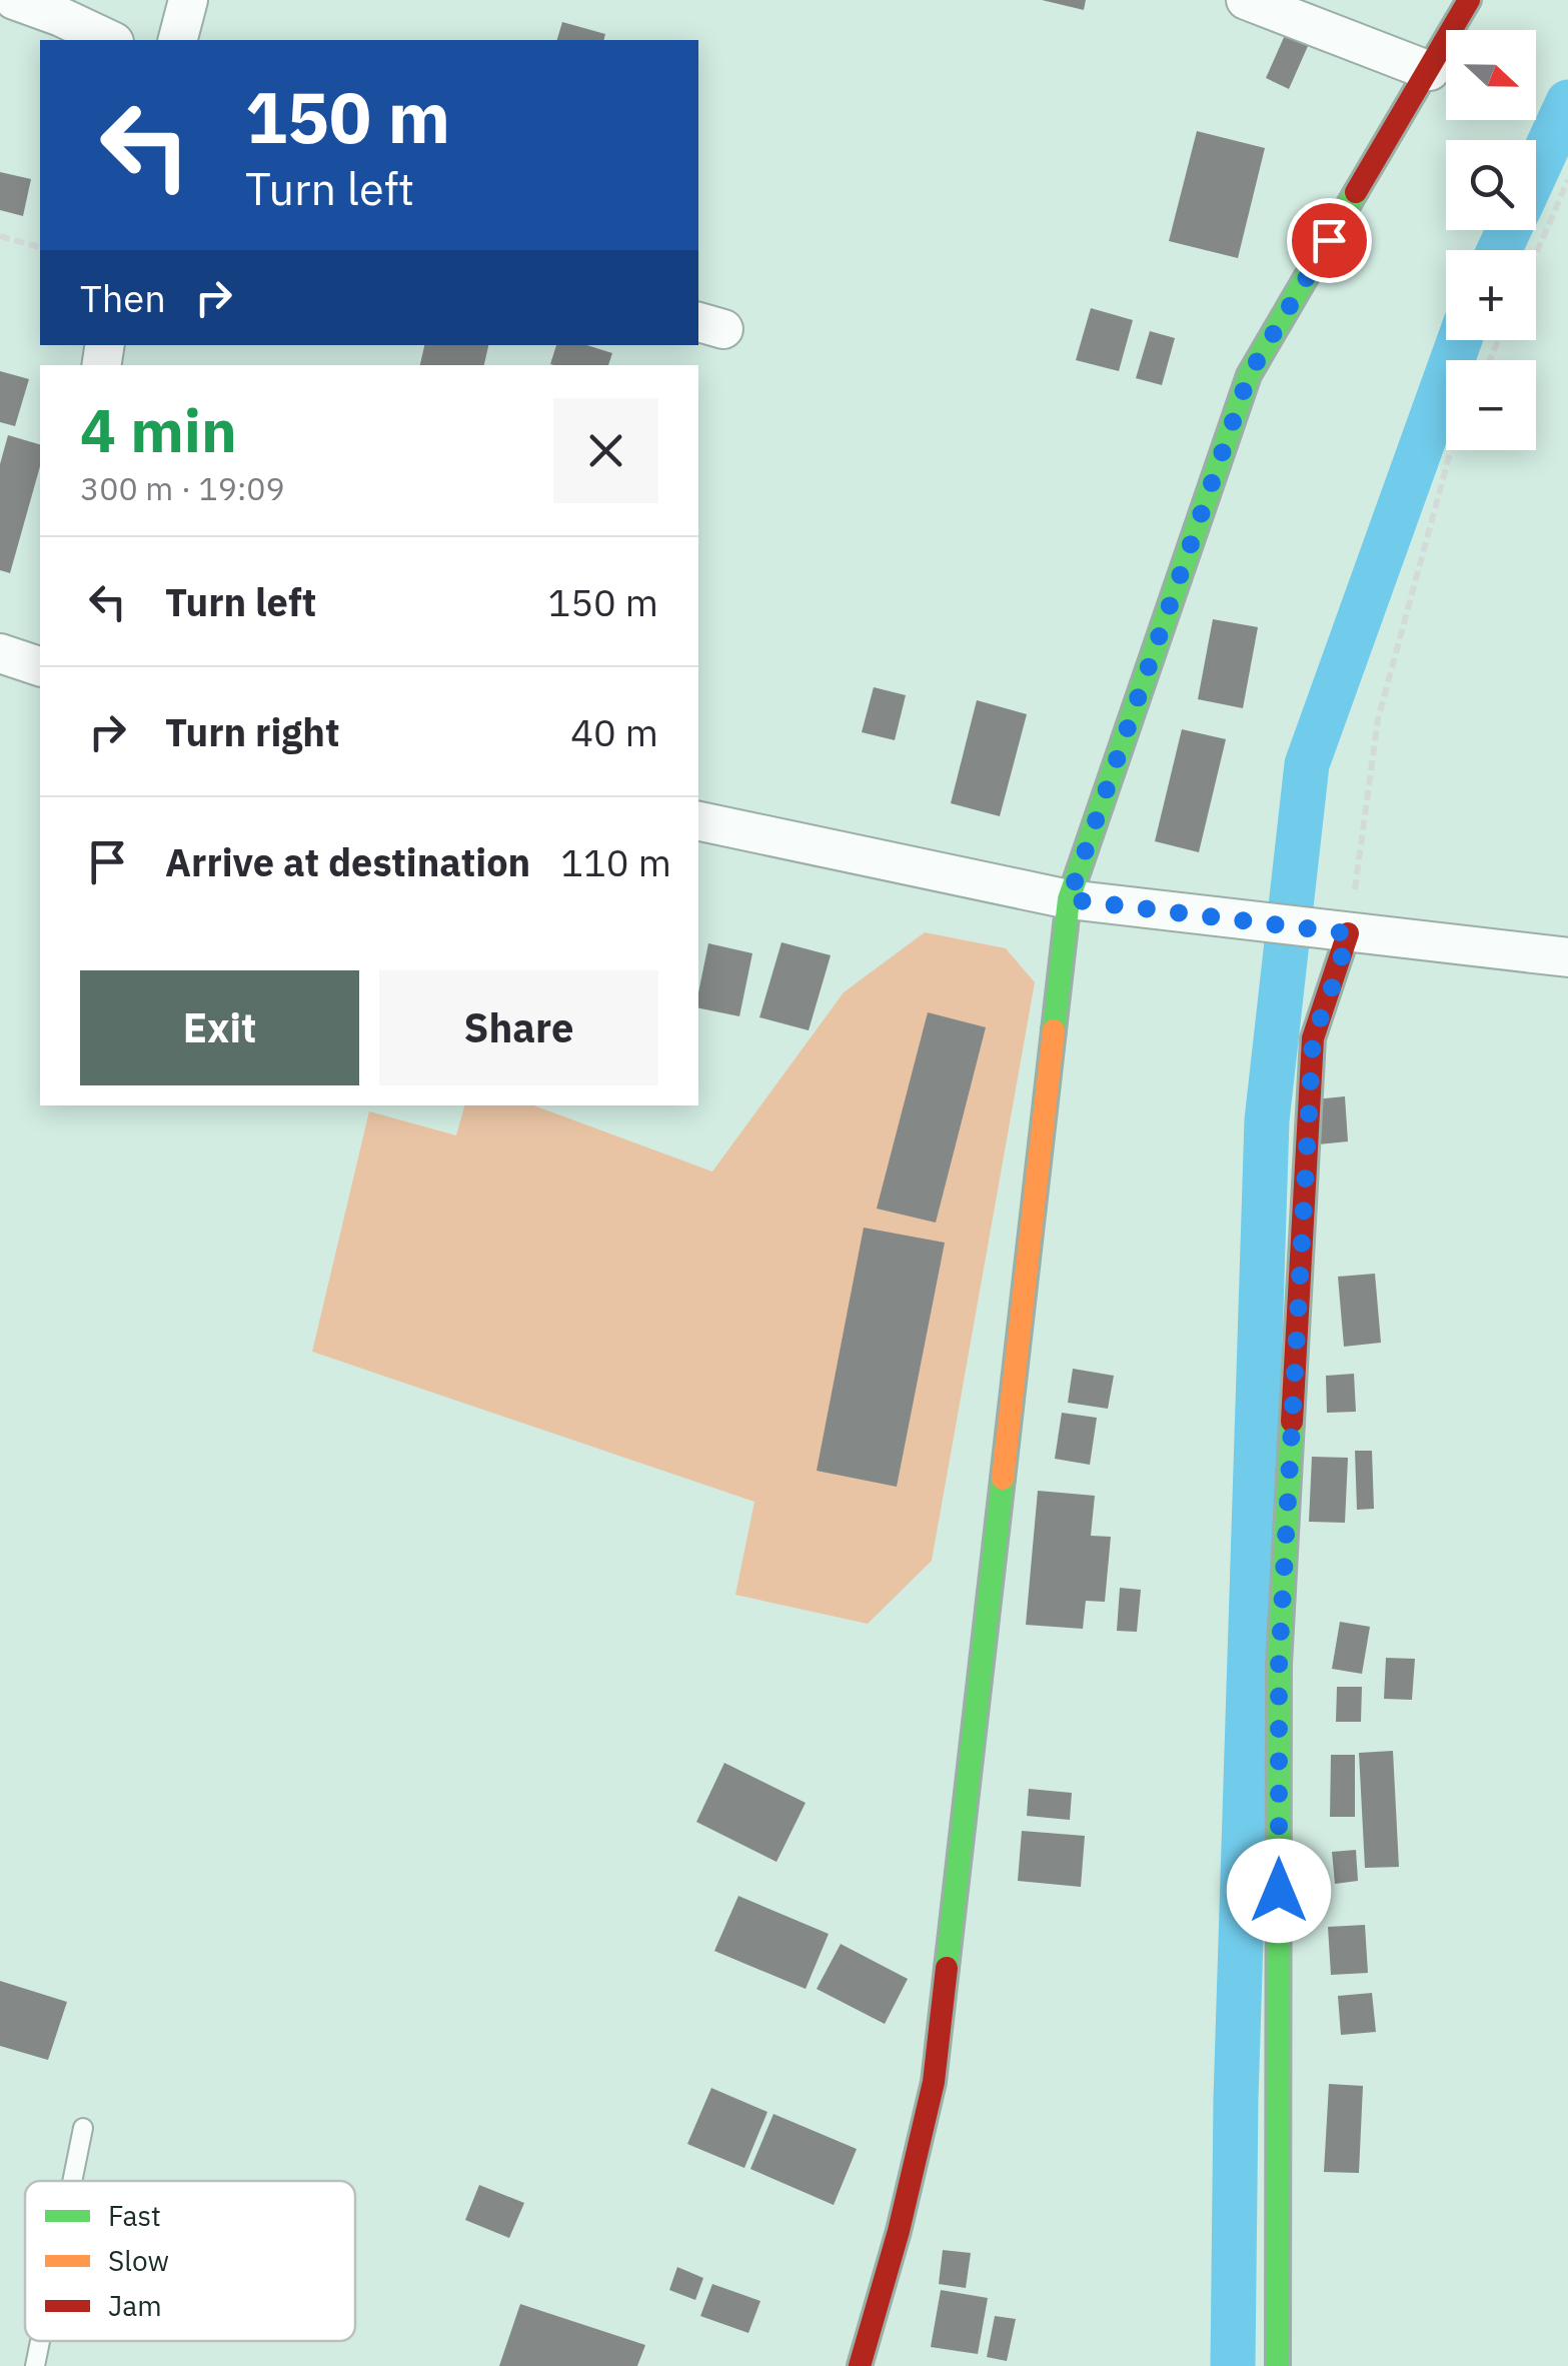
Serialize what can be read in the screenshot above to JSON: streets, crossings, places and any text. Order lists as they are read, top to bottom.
{
  "legend": ["Fast", "Slow", "Jam"],
  "north": "right",
  "page": {
    "map_buttons": ["+", "−"],
    "turn": ["150 m", "Turn left"],
    "then": "Then",
    "heading": ["4 min", "300 m · 19:09"],
    "list": [
      {
        "name": "Turn left",
        "value": "150 m"
      },
      {
        "name": "Turn right",
        "value": "40 m"
      },
      {
        "name": "Arrive at destination",
        "value": "110 m"
      }
    ],
    "buttons": ["Exit", "Share"]
  }
}
